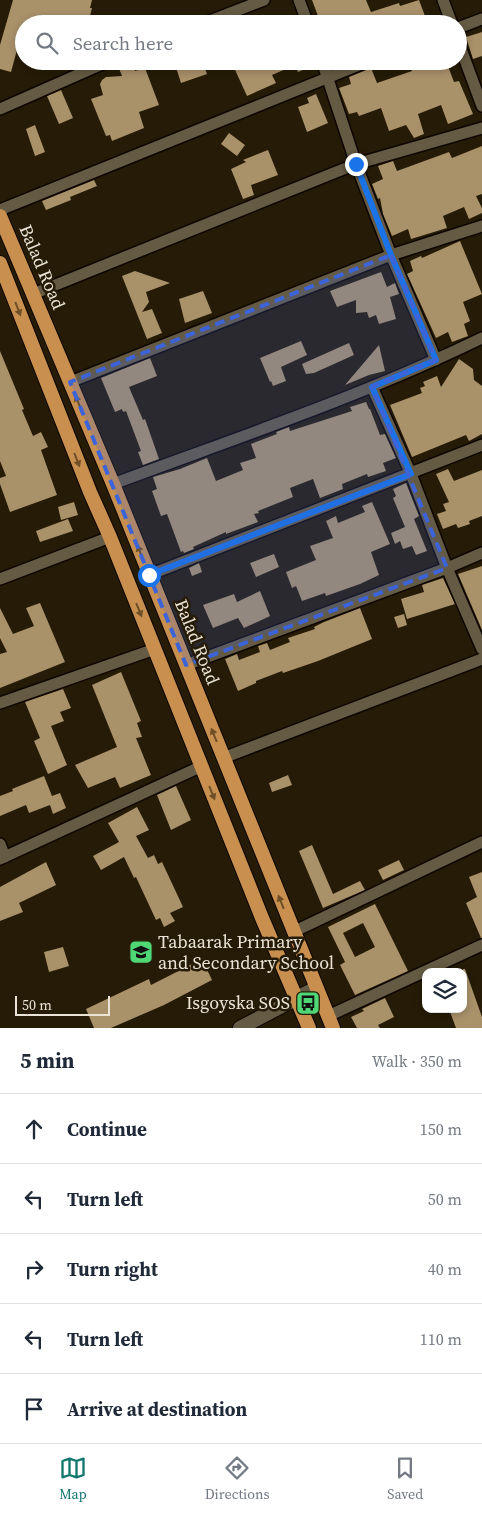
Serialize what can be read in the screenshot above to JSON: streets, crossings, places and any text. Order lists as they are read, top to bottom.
{
  "streets": {
    "highway": ["Balad Road"]
  },
  "places": {
    "school or university": ["Tabaarak Primary and Secondary School"],
    "bus stop": ["Isgoyska SOS"]
  },
  "scale_bar": "50 m",
  "page": {
    "search": "Search here",
    "scale": "50 m",
    "heading": ["5 min", "Walk · 350 m"],
    "list": [
      ["Continue", "150 m"],
      ["Turn left", "50 m"],
      ["Turn right", "40 m"],
      ["Turn left", "110 m"],
      "Arrive at destination"
    ],
    "nav": ["Map", "Directions", "Saved"]
  }
}
